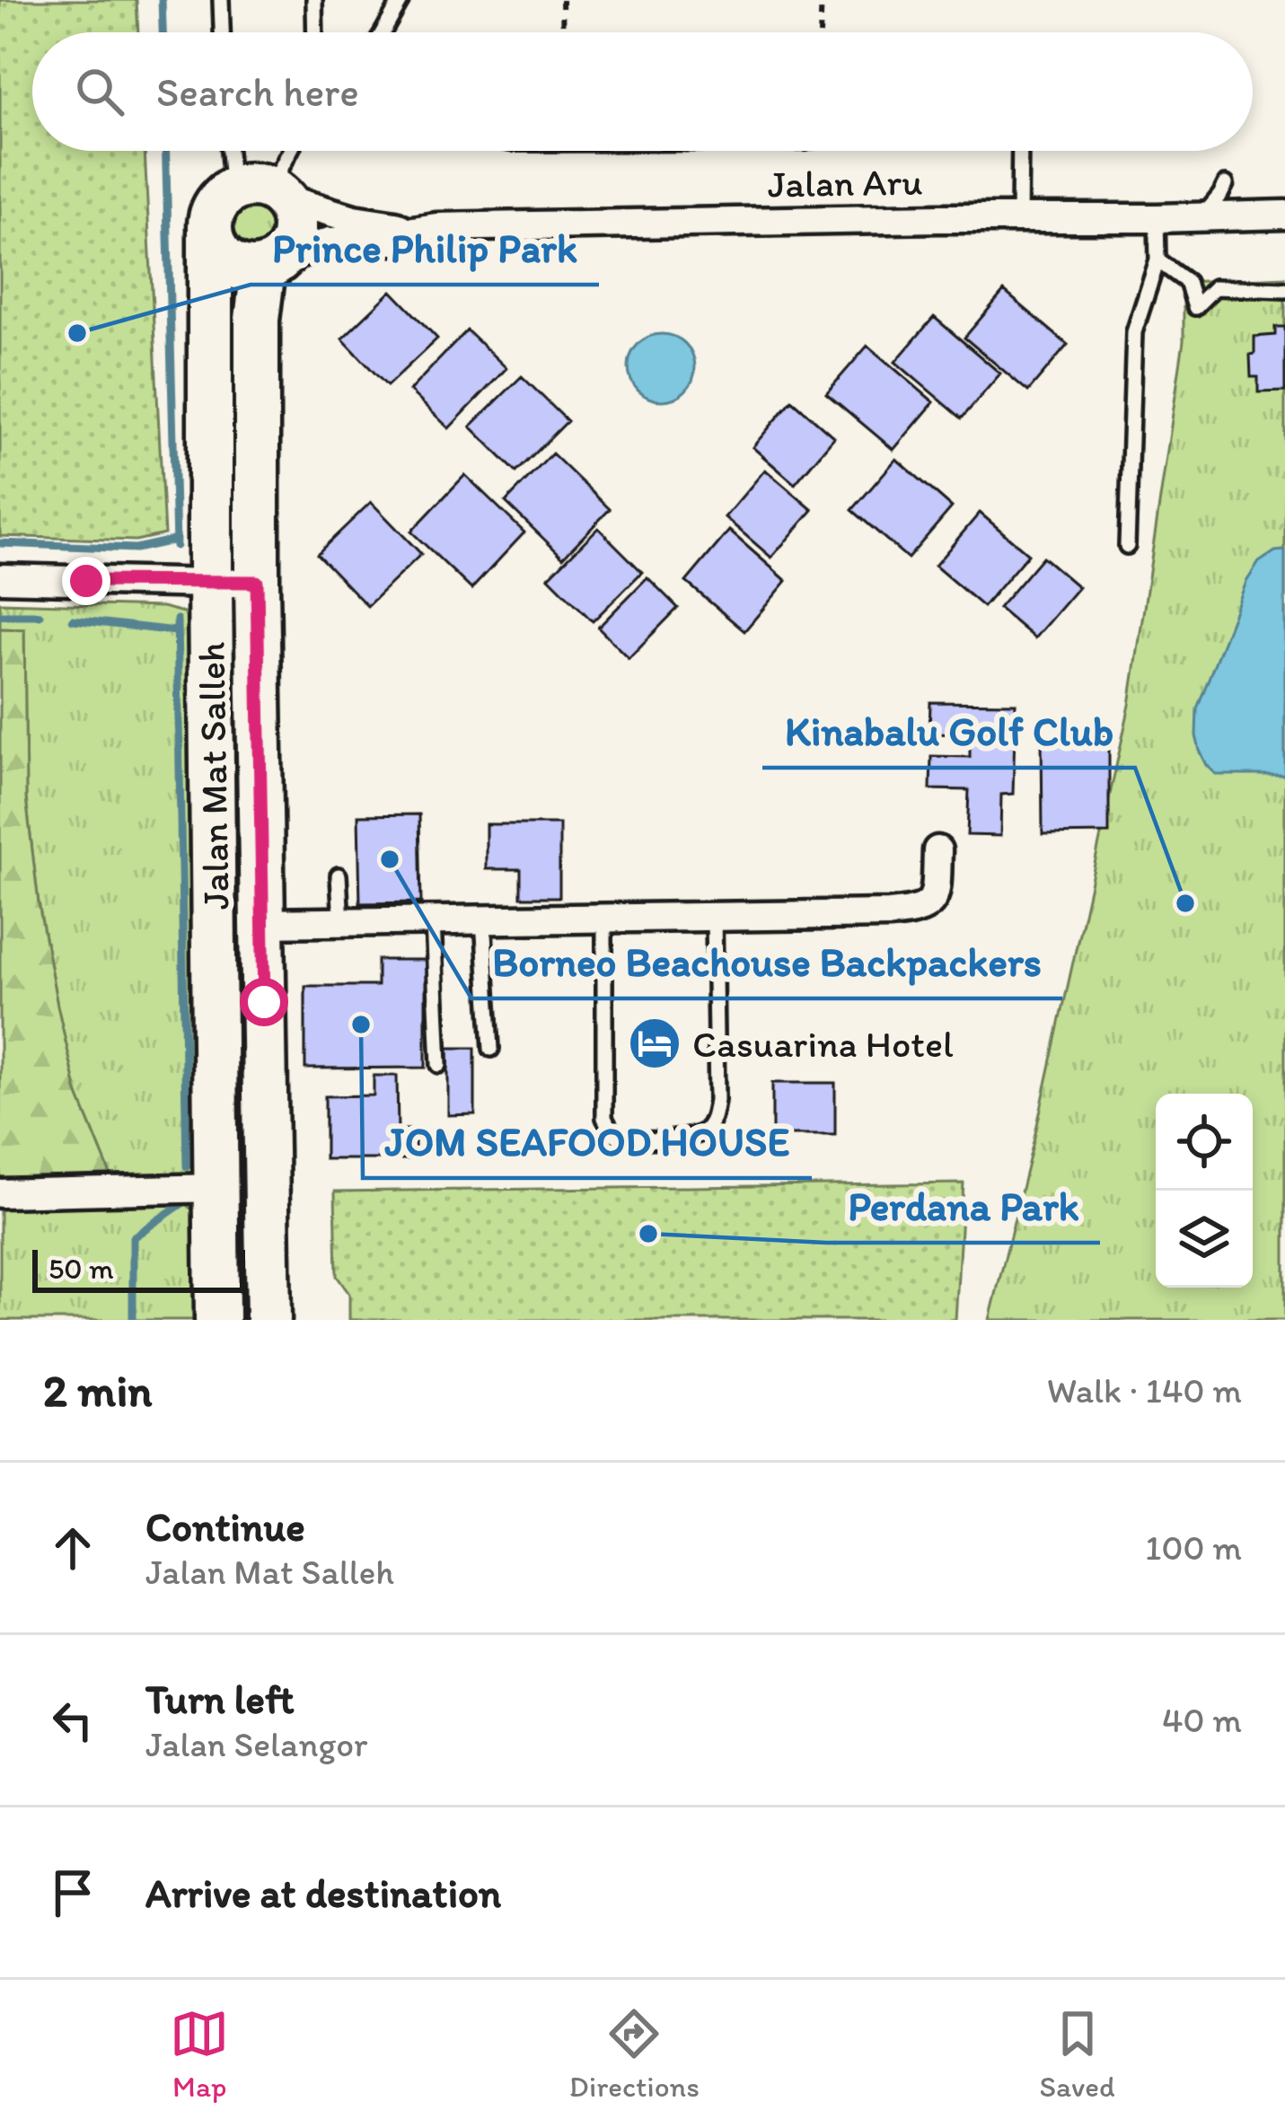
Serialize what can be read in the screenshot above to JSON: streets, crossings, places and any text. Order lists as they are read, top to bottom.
{
  "streets": {
    "main road": ["Jalan Mat Salleh"],
    "street": ["Jalan Aru"]
  },
  "crossings": [
    ["Jalan Aru", "Jalan Mat Salleh"]
  ],
  "places": {
    "other": [
      "Prince Philip Park",
      "Borneo Beachouse Backpackers",
      "Kinabalu Golf Club",
      "JOM SEAFOOD HOUSE",
      "Perdana Park"
    ],
    "hotel": ["Casuarina Hotel"]
  },
  "scale_bar": "50 m",
  "page": {
    "search": "Search here",
    "scale": "50 m",
    "heading": ["2 min", "Walk · 140 m"],
    "list": [
      ["Continue", "Jalan Mat Salleh", "100 m"],
      ["Turn left", "Jalan Selangor", "40 m"],
      "Arrive at destination"
    ],
    "nav": ["Map", "Directions", "Saved"]
  }
}
